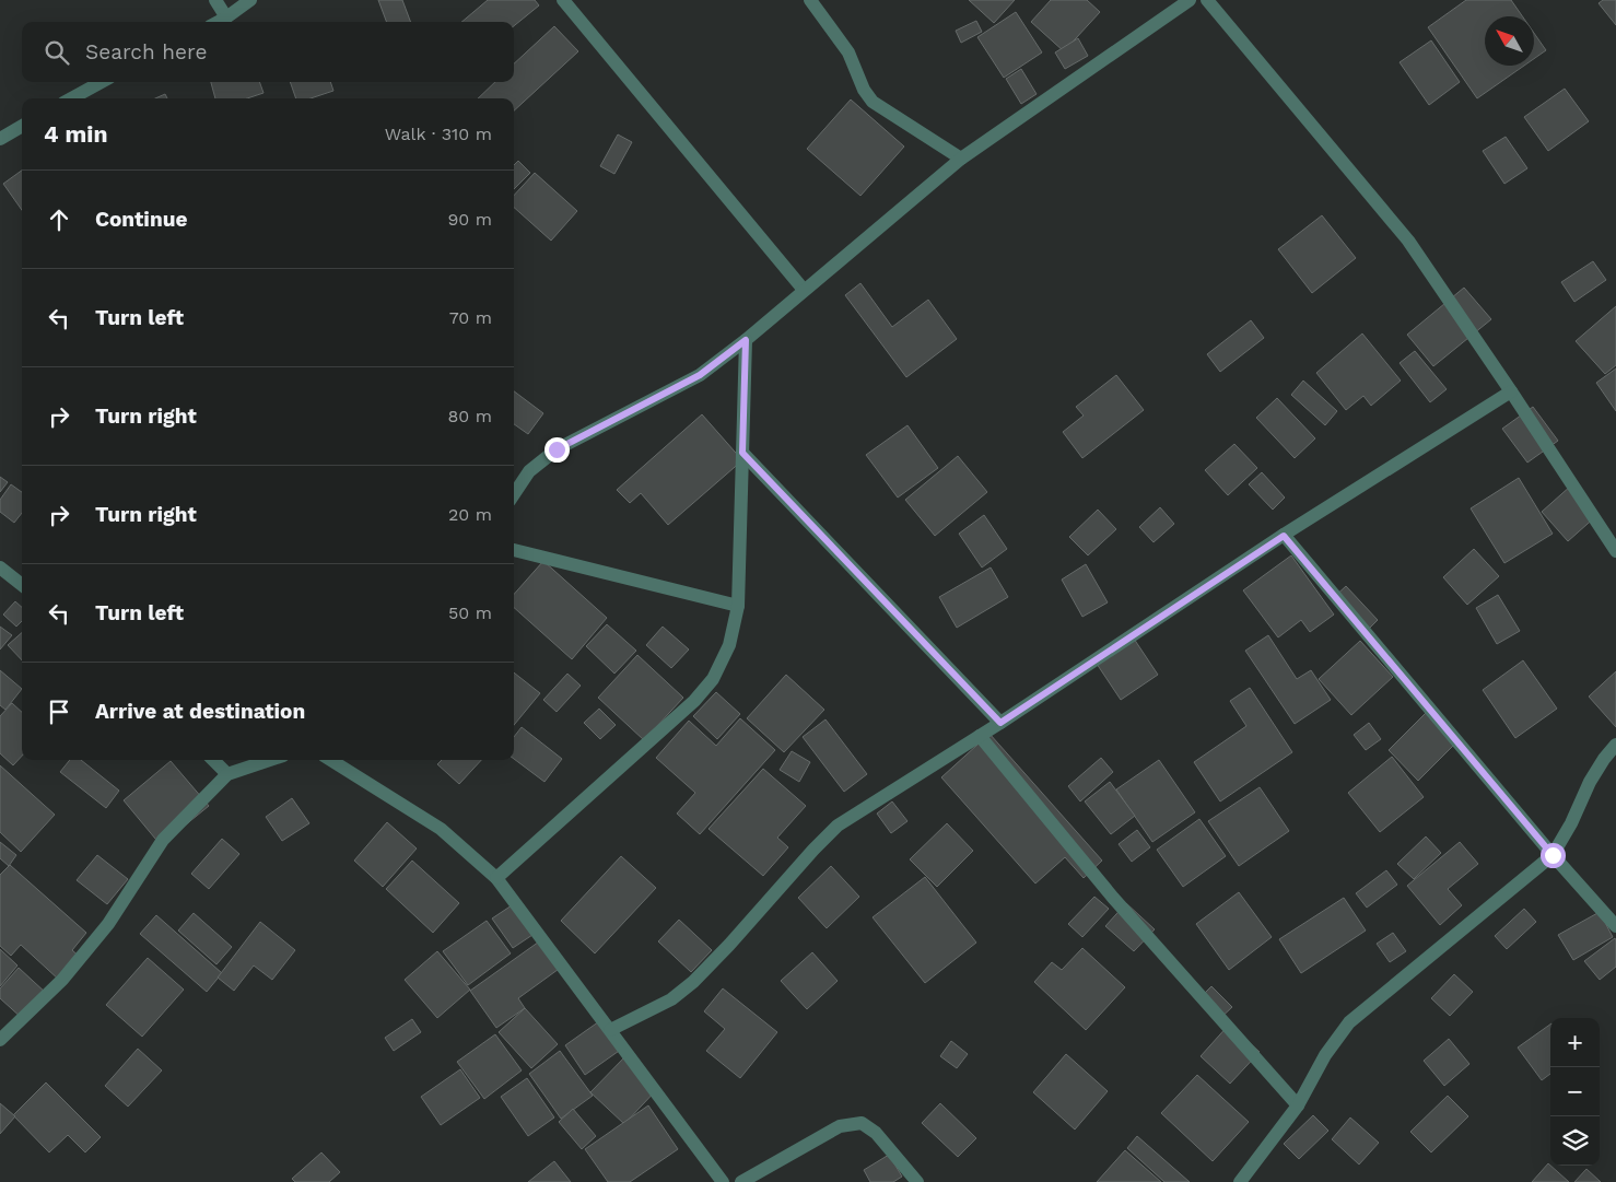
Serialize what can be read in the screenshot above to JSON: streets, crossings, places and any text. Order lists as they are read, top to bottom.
{
  "north": "top left",
  "page": {
    "search": "Search here",
    "heading": ["4 min", "Walk · 310 m"],
    "list": [
      ["Continue", "90 m"],
      ["Turn left", "70 m"],
      ["Turn right", "80 m"],
      ["Turn right", "20 m"],
      ["Turn left", "50 m"],
      "Arrive at destination"
    ],
    "map_buttons": ["+", "−"]
  }
}
